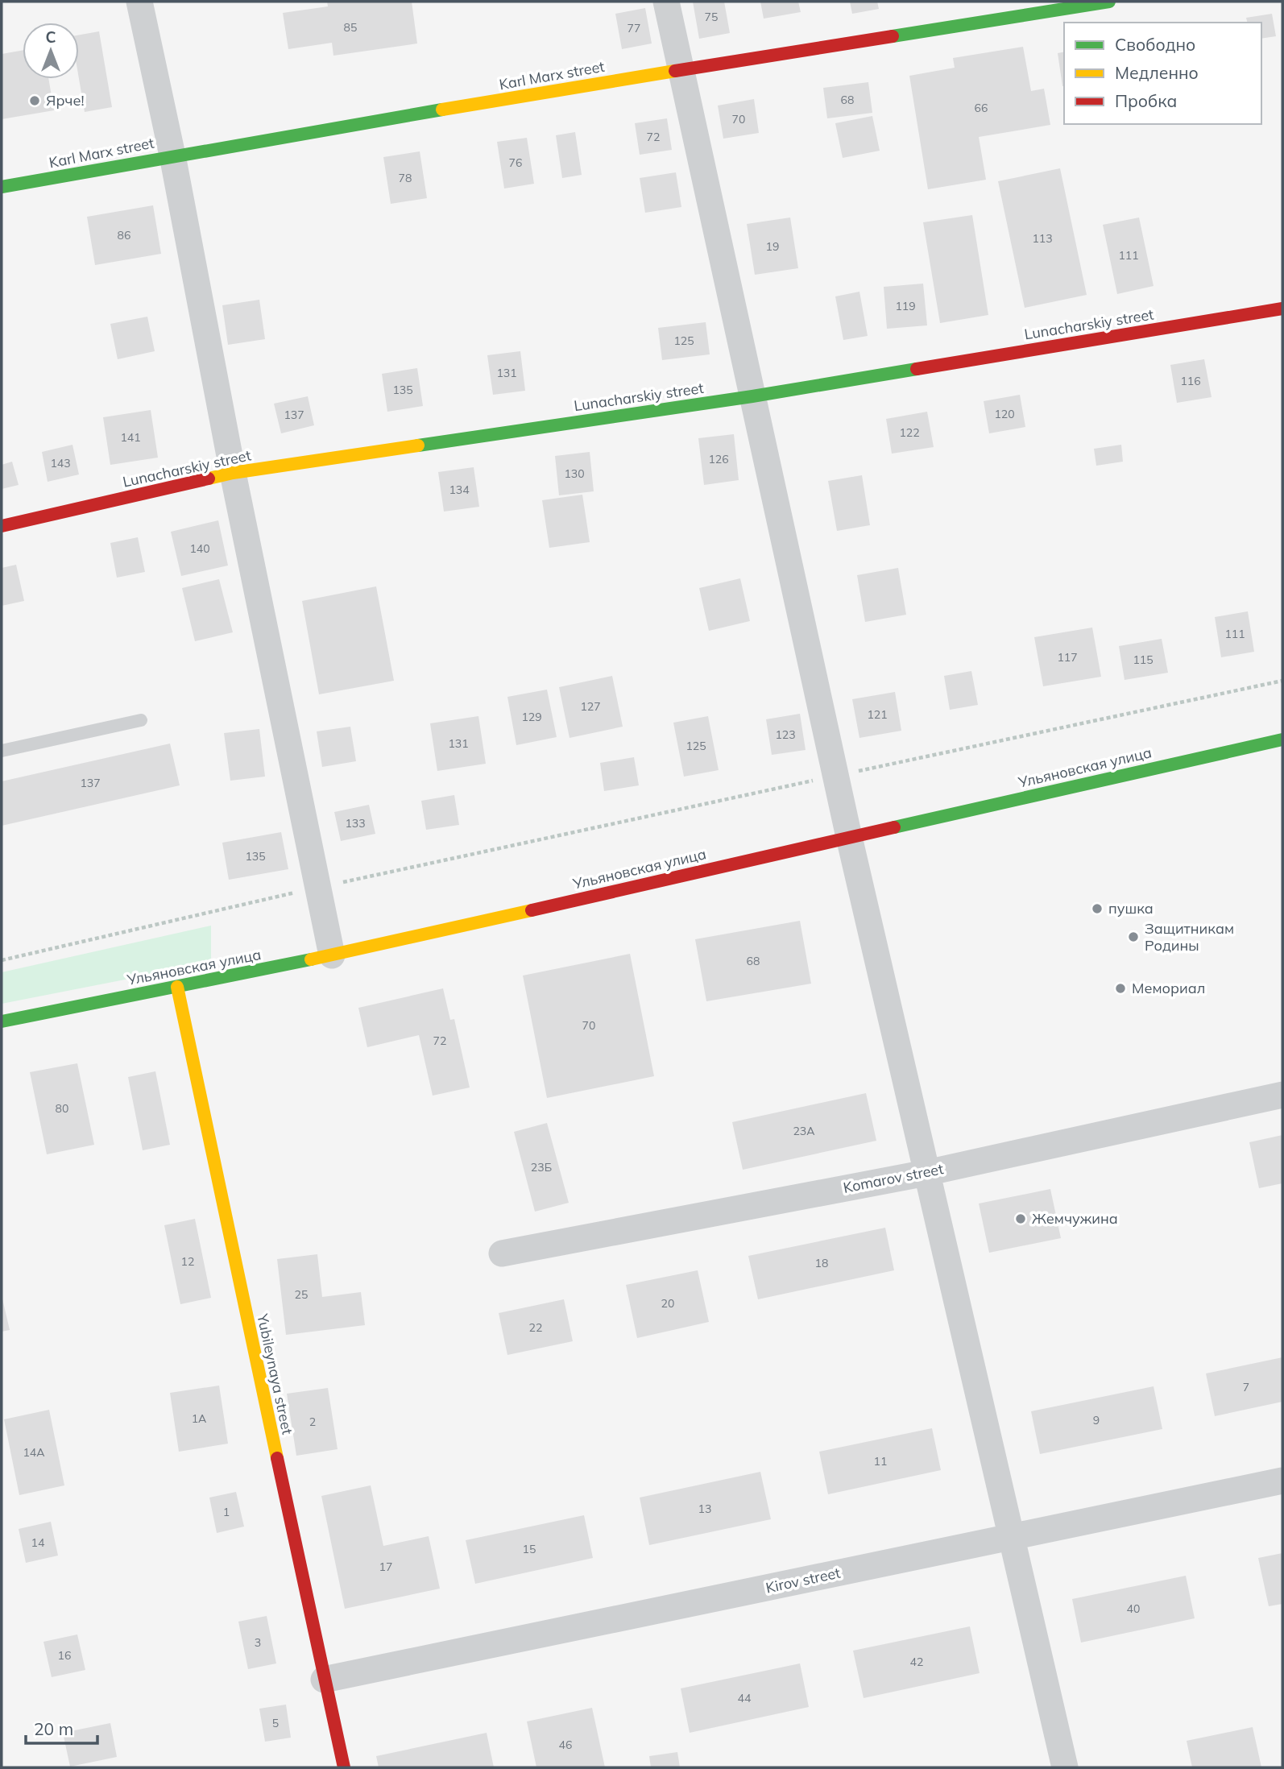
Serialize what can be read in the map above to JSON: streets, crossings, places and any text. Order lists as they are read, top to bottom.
{
  "streets": {
    "street": [
      "Karl Marx street",
      "Lunacharskiy street",
      "Ульяновская улица",
      "Komarov street",
      "Yubileynaya street",
      "Kirov street"
    ]
  },
  "crossings": [
    ["Ульяновская улица", "Yubileynaya street"],
    ["Yubileynaya street", "Kirov street"]
  ],
  "places": [
    "Ярче!",
    "пушка",
    "Защитникам Родины",
    "Мемориал",
    "Жемчужина"
  ],
  "house_numbers": [
    "75",
    "85",
    "77",
    "68",
    "66",
    "70",
    "72",
    "76",
    "78",
    "86",
    "113",
    "19",
    "111",
    "119",
    "125",
    "131",
    "116",
    "135",
    "120",
    "137",
    "122",
    "141",
    "126",
    "143",
    "130",
    "134",
    "140",
    "111",
    "117",
    "115",
    "127",
    "121",
    "129",
    "123",
    "131",
    "125",
    "137",
    "133",
    "135",
    "68",
    "70",
    "72",
    "80",
    "23А",
    "23Б",
    "12",
    "18",
    "25",
    "20",
    "22",
    "7",
    "1А",
    "9",
    "2",
    "14А",
    "11",
    "13",
    "1",
    "14",
    "15",
    "17",
    "40",
    "3",
    "16",
    "42",
    "44",
    "5",
    "46"
  ],
  "legend": ["Свободно", "Медленно", "Пробка"],
  "scale_bar": "20 m",
  "north": "top"
}
